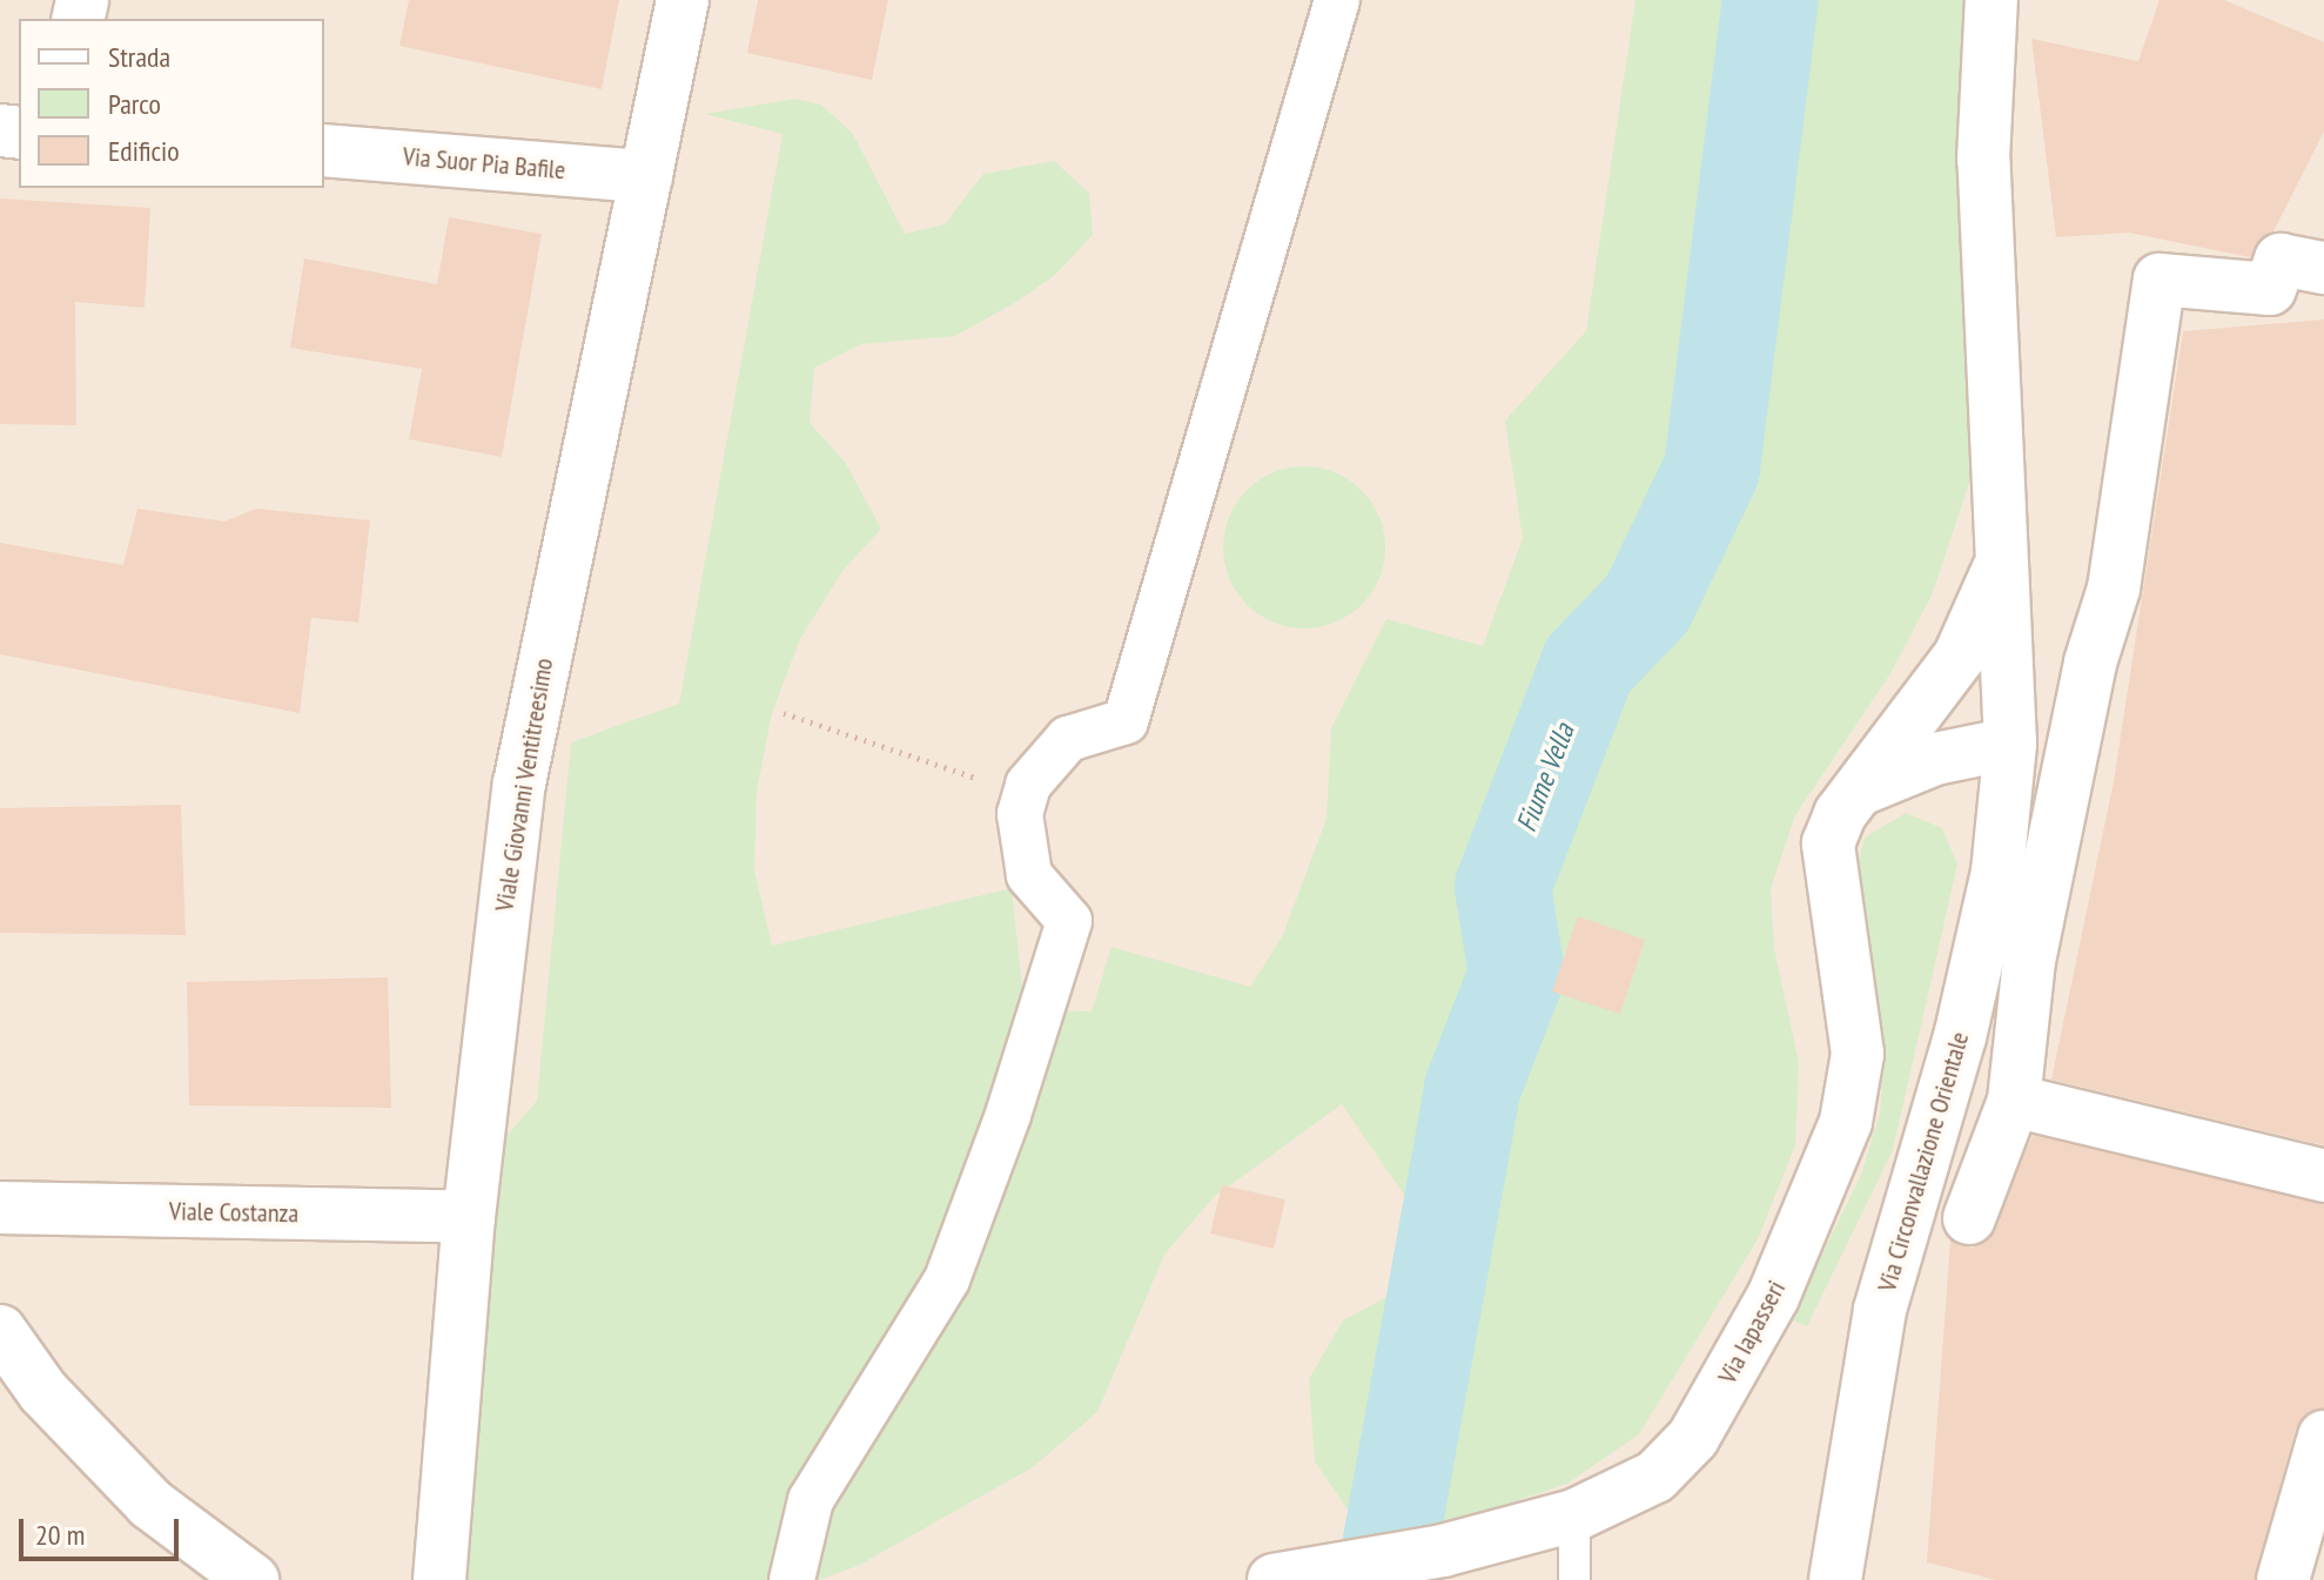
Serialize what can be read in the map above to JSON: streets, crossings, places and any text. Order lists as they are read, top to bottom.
{
  "streets": {
    "street": [
      "Via Suor Pia Bafile",
      "Viale Giovanni Ventitreesimo",
      "Via Circonvallazione Orientale",
      "Viale Costanza",
      "Via Iapasseri"
    ]
  },
  "crossings": [
    ["Via Suor Pia Bafile", "Viale Giovanni Ventitreesimo"],
    ["Viale Giovanni Ventitreesimo", "Viale Costanza"],
    ["Via Circonvallazione Orientale", "Via Iapasseri"]
  ],
  "water": ["Fiume Vella"],
  "legend": ["Strada", "Parco", "Edificio"],
  "scale_bar": "20 m"
}
